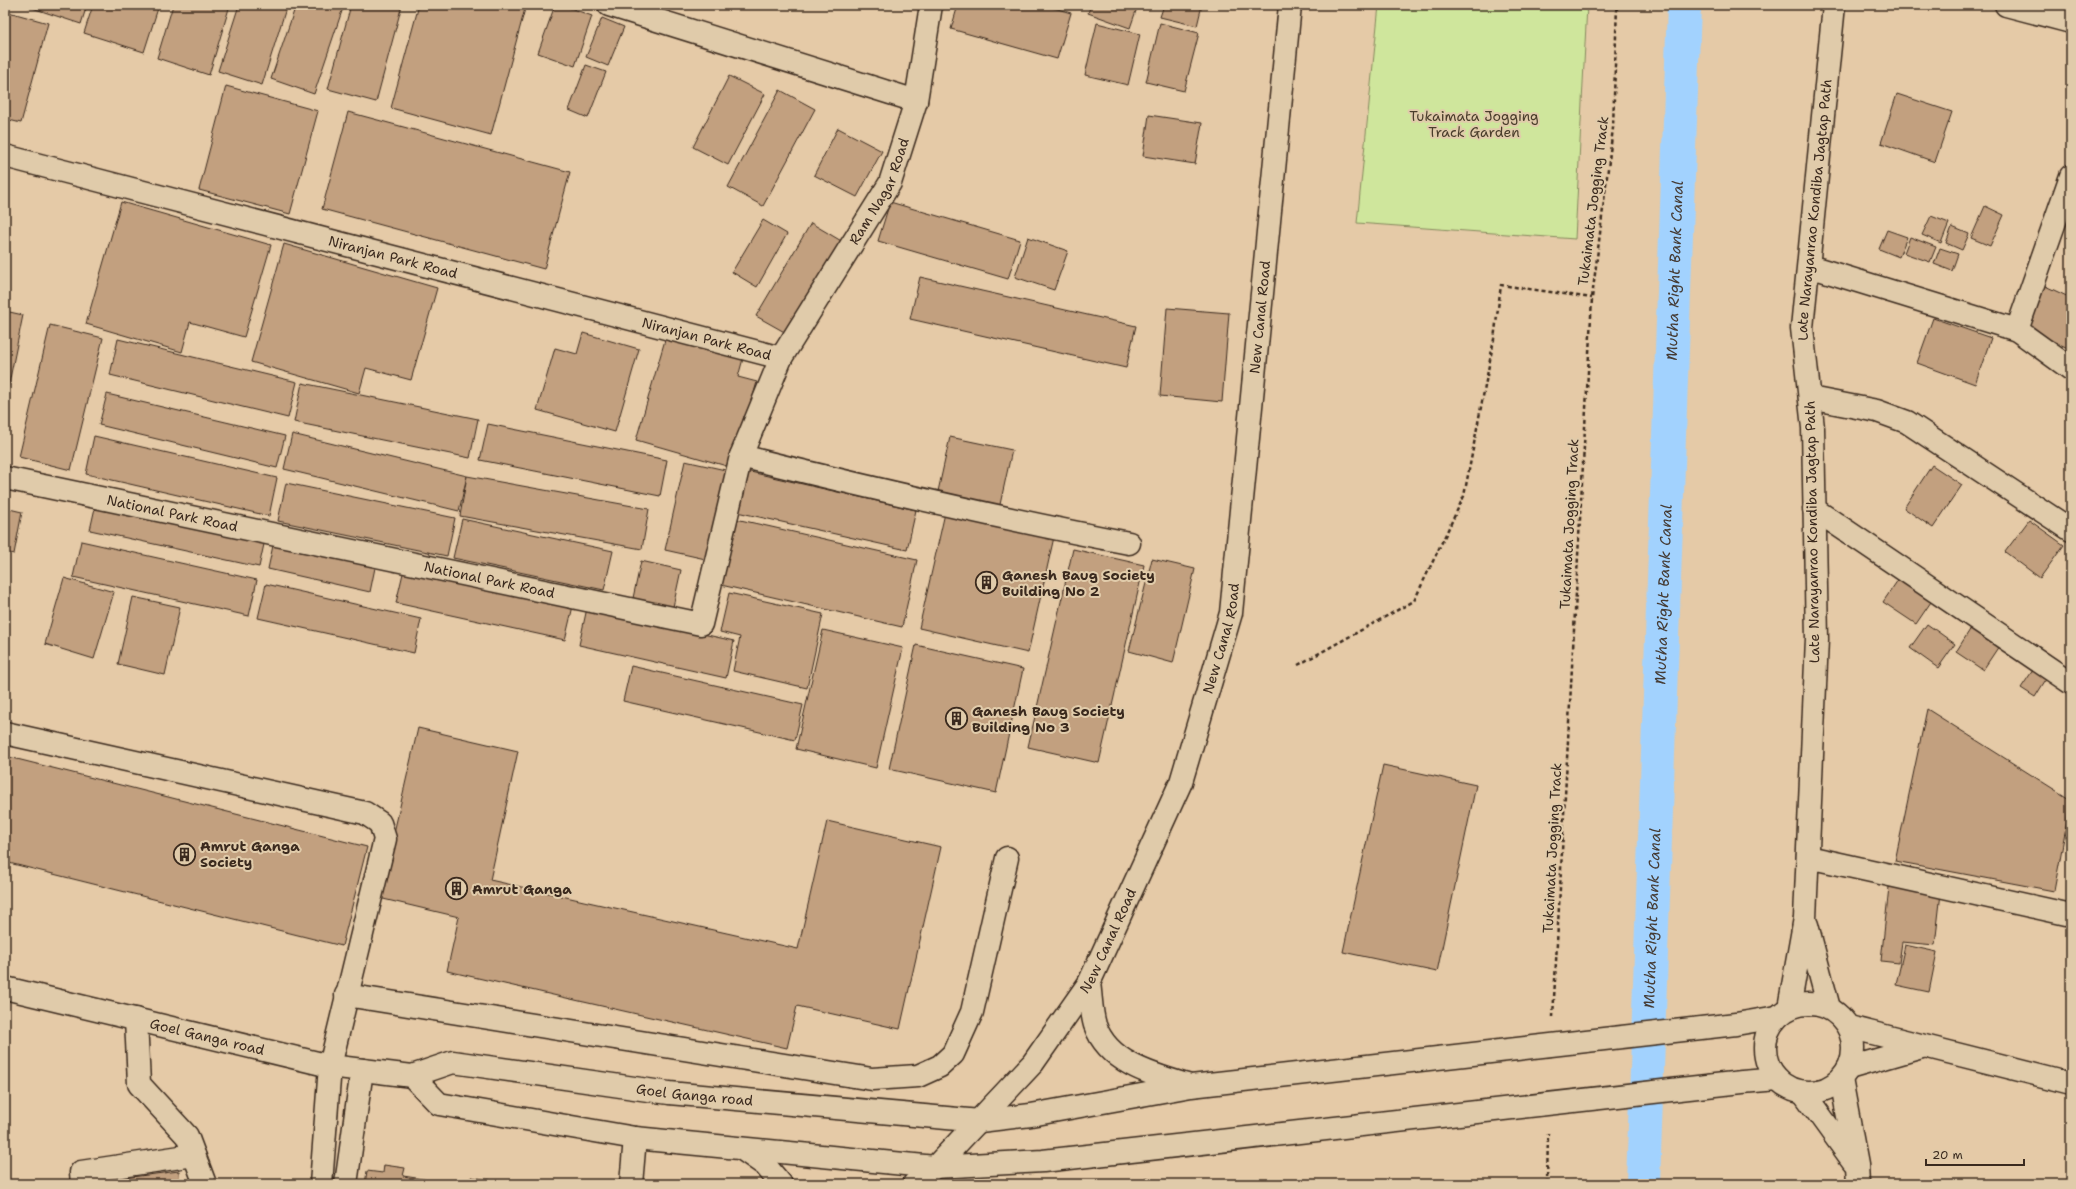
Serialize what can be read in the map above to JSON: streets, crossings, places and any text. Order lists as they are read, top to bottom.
{
  "streets": {
    "street": [
      "Ram Nagar Road",
      "Late Narayanrao Kondiba Jagtap Path",
      "Niranjan Park Road",
      "New Canal Road",
      "National Park Road",
      "Goel Ganga road"
    ],
    "path": ["Tukaimata Jogging Track"]
  },
  "crossings": [
    ["Ram Nagar Road", "Niranjan Park Road"],
    ["Ram Nagar Road", "National Park Road"],
    ["Tukaimata Jogging Track", "Goel Ganga road"],
    ["Niranjan Park Road", "National Park Road"],
    ["New Canal Road", "Goel Ganga road"]
  ],
  "water": ["Mutha Right Bank Canal"],
  "parks": ["Tukaimata Jogging Track Garden"],
  "places": {
    "building": [
      "Ganesh Baug Society Building No 2",
      "Ganesh Baug Society Building No 3",
      "Amrut Ganga Society",
      "Amrut Ganga"
    ]
  },
  "scale_bar": "20 m"
}
